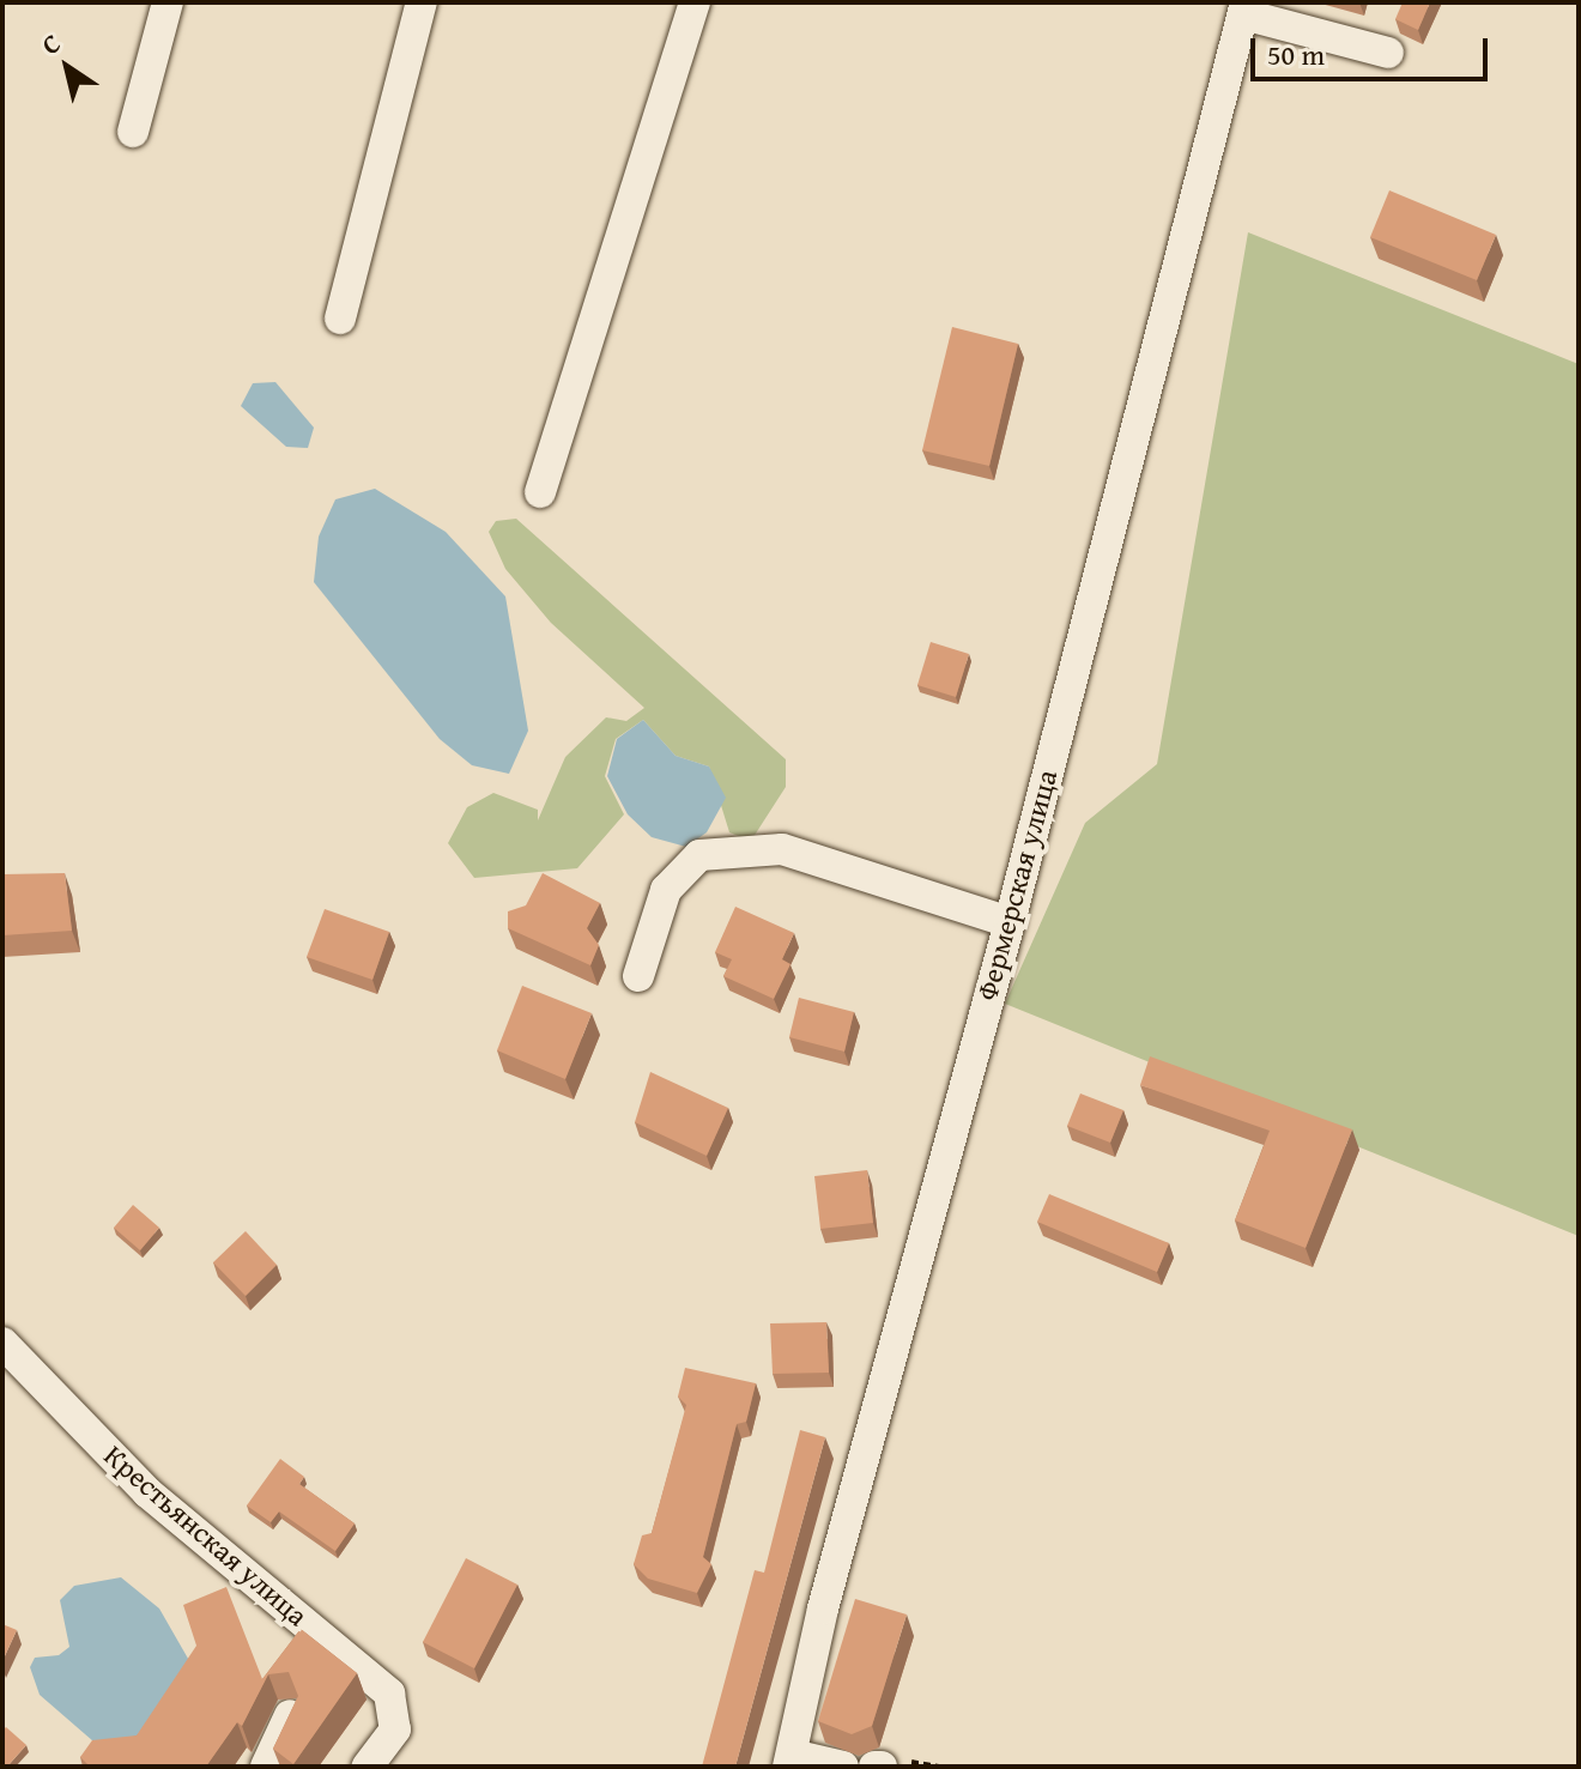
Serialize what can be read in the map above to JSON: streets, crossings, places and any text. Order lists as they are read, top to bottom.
{
  "streets": {
    "street": ["Фермерская улица", "Крестьянская улица"]
  },
  "scale_bar": "50 m",
  "north": "top left"
}
